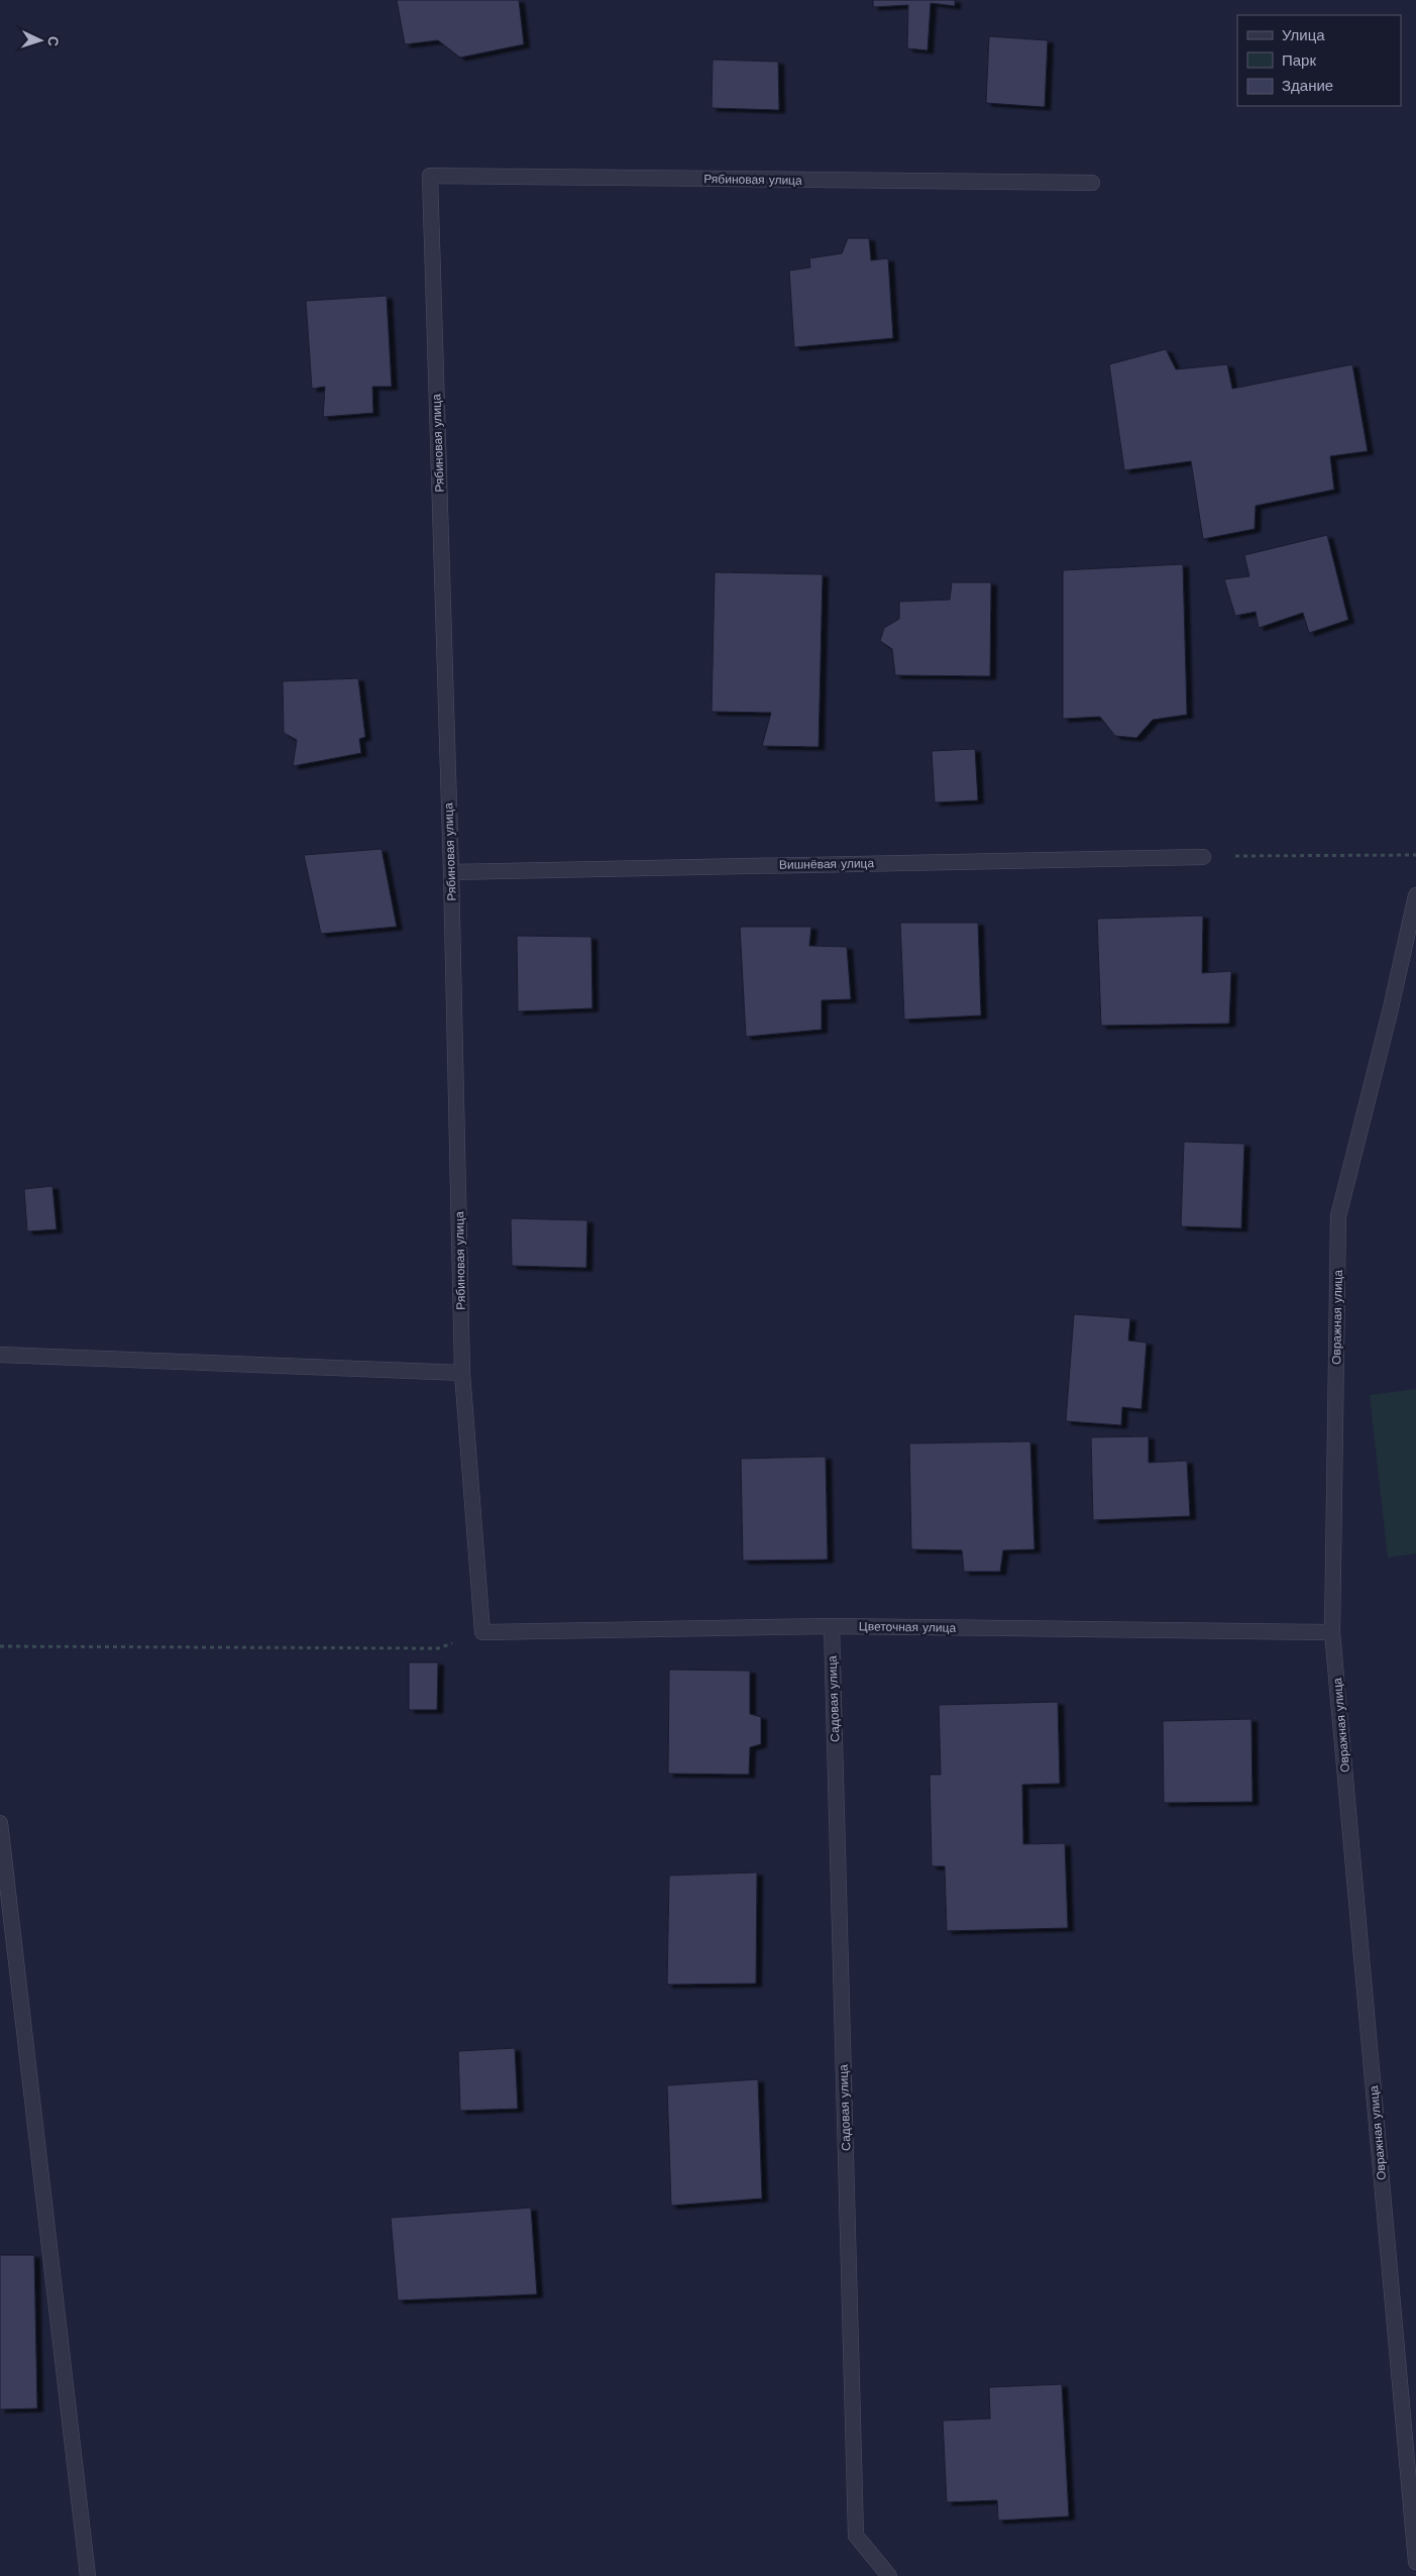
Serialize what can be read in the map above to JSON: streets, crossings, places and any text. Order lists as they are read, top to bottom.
{
  "streets": {
    "street": [
      "Рябиновая улица",
      "Вишнёвая улица",
      "Овражная улица",
      "Цветочная улица",
      "Садовая улица"
    ]
  },
  "crossings": [
    ["Рябиновая улица", "Вишнёвая улица"],
    ["Рябиновая улица", "Цветочная улица"],
    ["Овражная улица", "Цветочная улица"],
    ["Цветочная улица", "Садовая улица"]
  ],
  "legend": ["Улица", "Парк", "Здание"],
  "north": "right"
}
